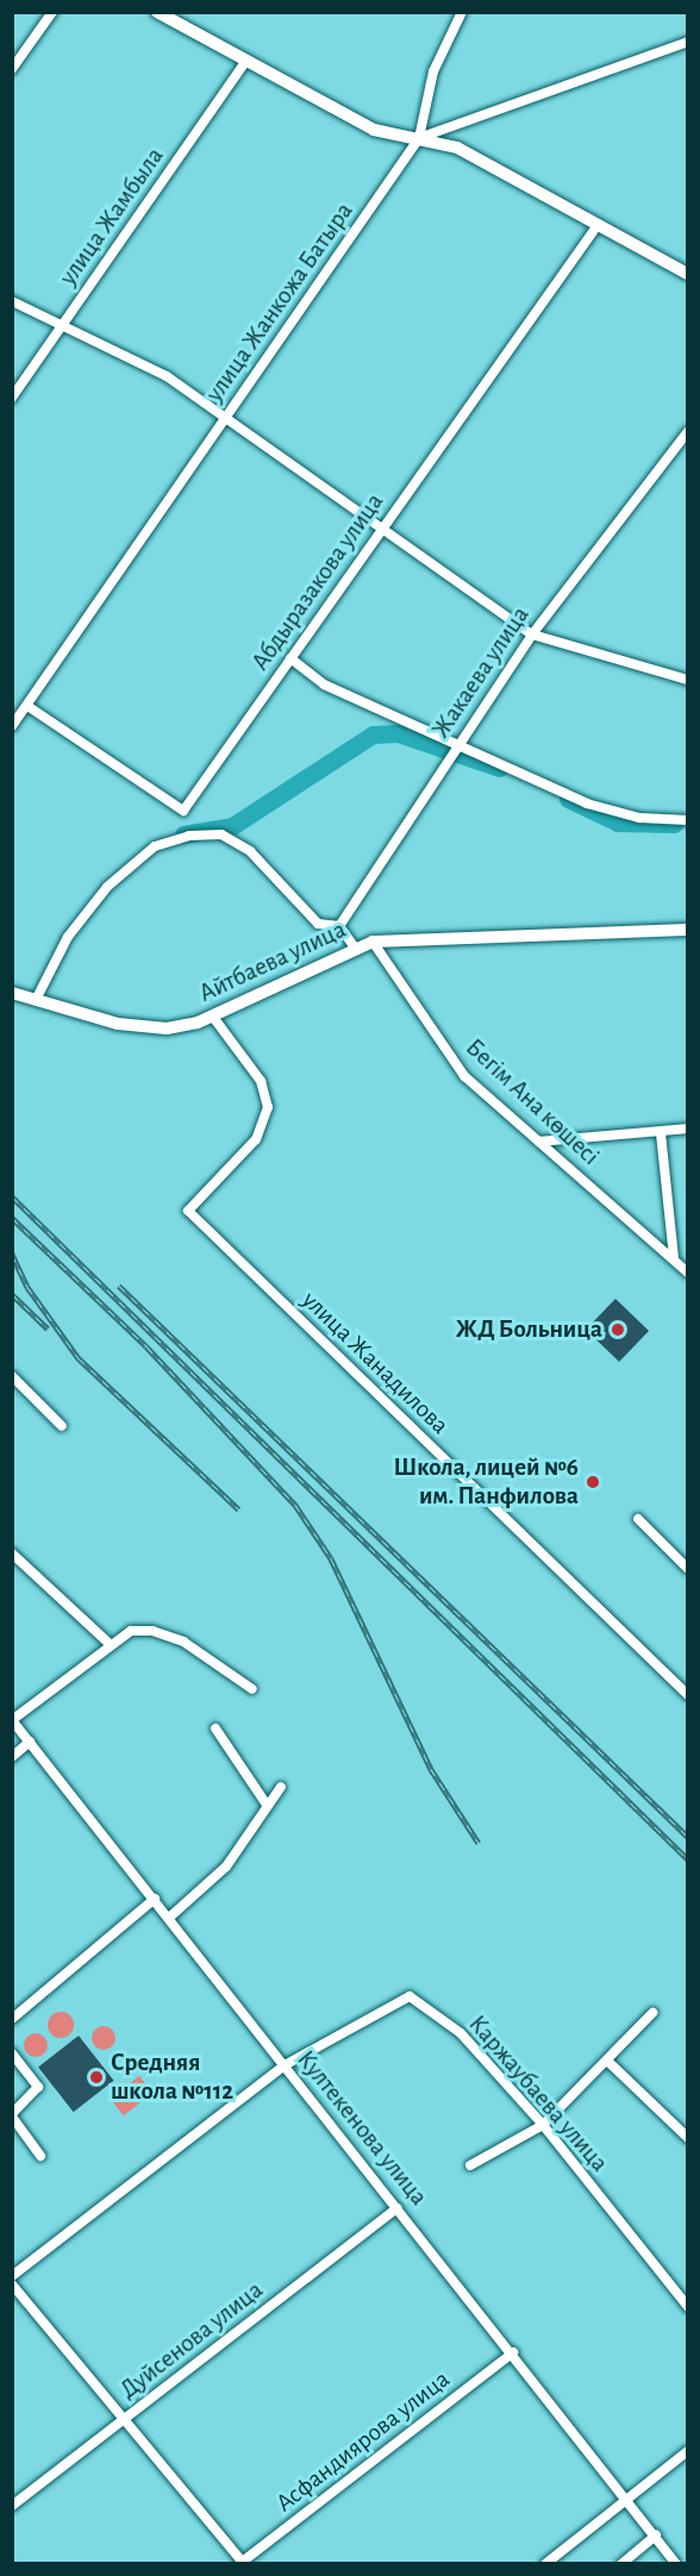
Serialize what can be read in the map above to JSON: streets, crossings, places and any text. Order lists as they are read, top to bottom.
{
  "streets": {
    "street": [
      "улица Жамбыла",
      "улица Жанкожа Батыра",
      "Абдыразакова улица",
      "Жакаева улица",
      "Айтбаева улица",
      "Бегім Ана көшесі",
      "улица Жанадилова",
      "Каржаубаева улица",
      "Култекенова улица",
      "Дуйсенова улица",
      "Асфандиярова улица"
    ]
  },
  "crossings": [
    ["улица Жанкожа Батыра", "Абдыразакова улица"],
    ["Айтбаева улица", "Бегім Ана көшесі"],
    ["Айтбаева улица", "улица Жанадилова"],
    ["Каржаубаева улица", "Култекенова улица"],
    ["Култекенова улица", "Дуйсенова улица"],
    ["Култекенова улица", "Асфандиярова улица"]
  ],
  "places": ["ЖД Больница", "Школа, лицей №6 им. Панфилова", "Средняя школа №112"]
}
